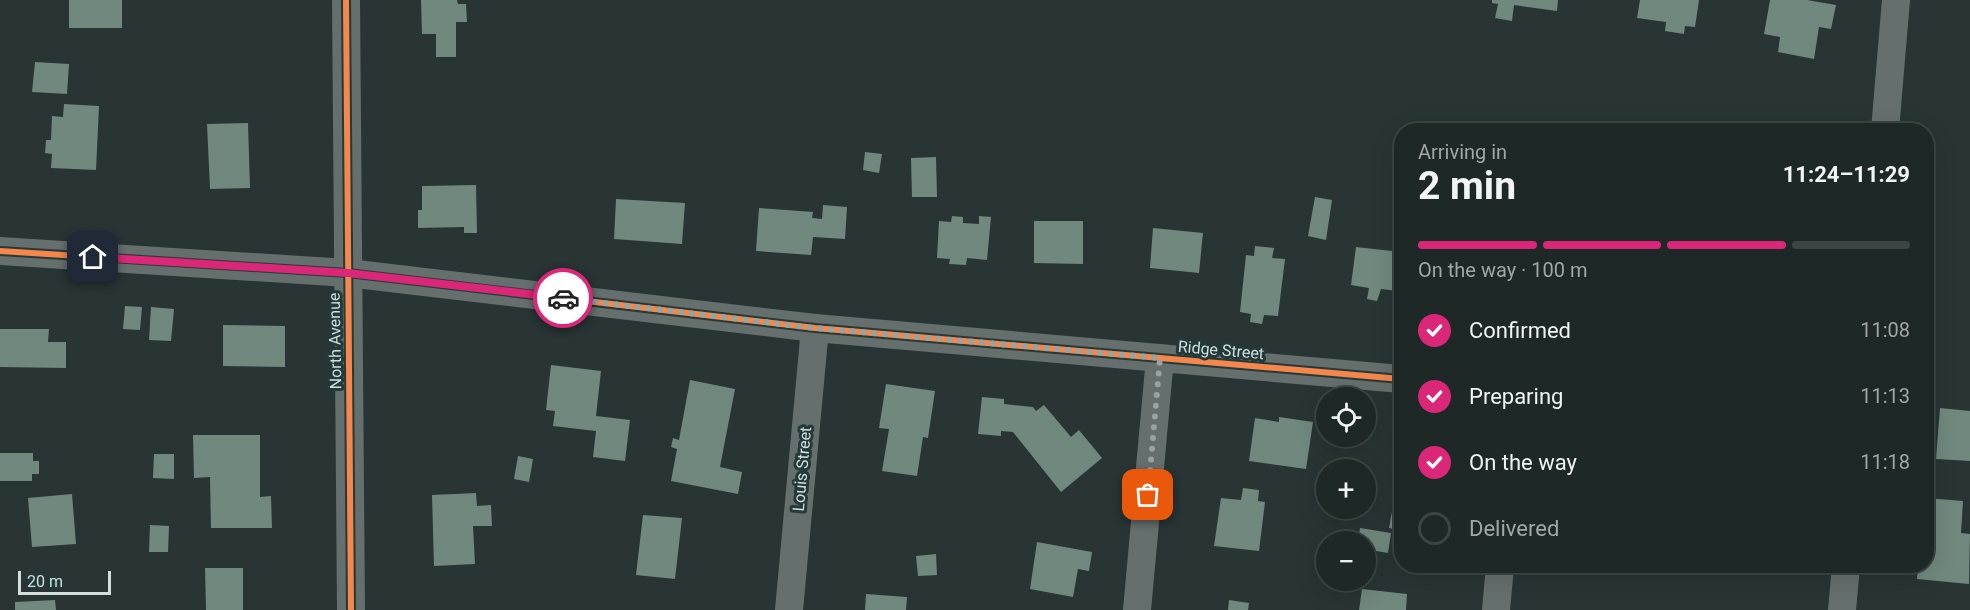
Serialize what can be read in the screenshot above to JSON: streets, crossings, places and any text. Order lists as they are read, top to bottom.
{
  "streets": {
    "street": ["North Avenue", "Ridge Street", "Louis Street"]
  },
  "crossings": [
    ["North Avenue", "Ridge Street"],
    ["Ridge Street", "Louis Street"]
  ],
  "scale_bar": "20 m",
  "page": {
    "heading": ["2 min", "Arriving in", "11:24–11:29"],
    "bar": "On the way · 100 m",
    "list": [
      ["Confirmed", "11:08"],
      ["Preparing", "11:13"],
      ["On the way", "11:18"],
      "Delivered"
    ],
    "map_buttons": ["+", "−"],
    "scale": "20 m"
  }
}
